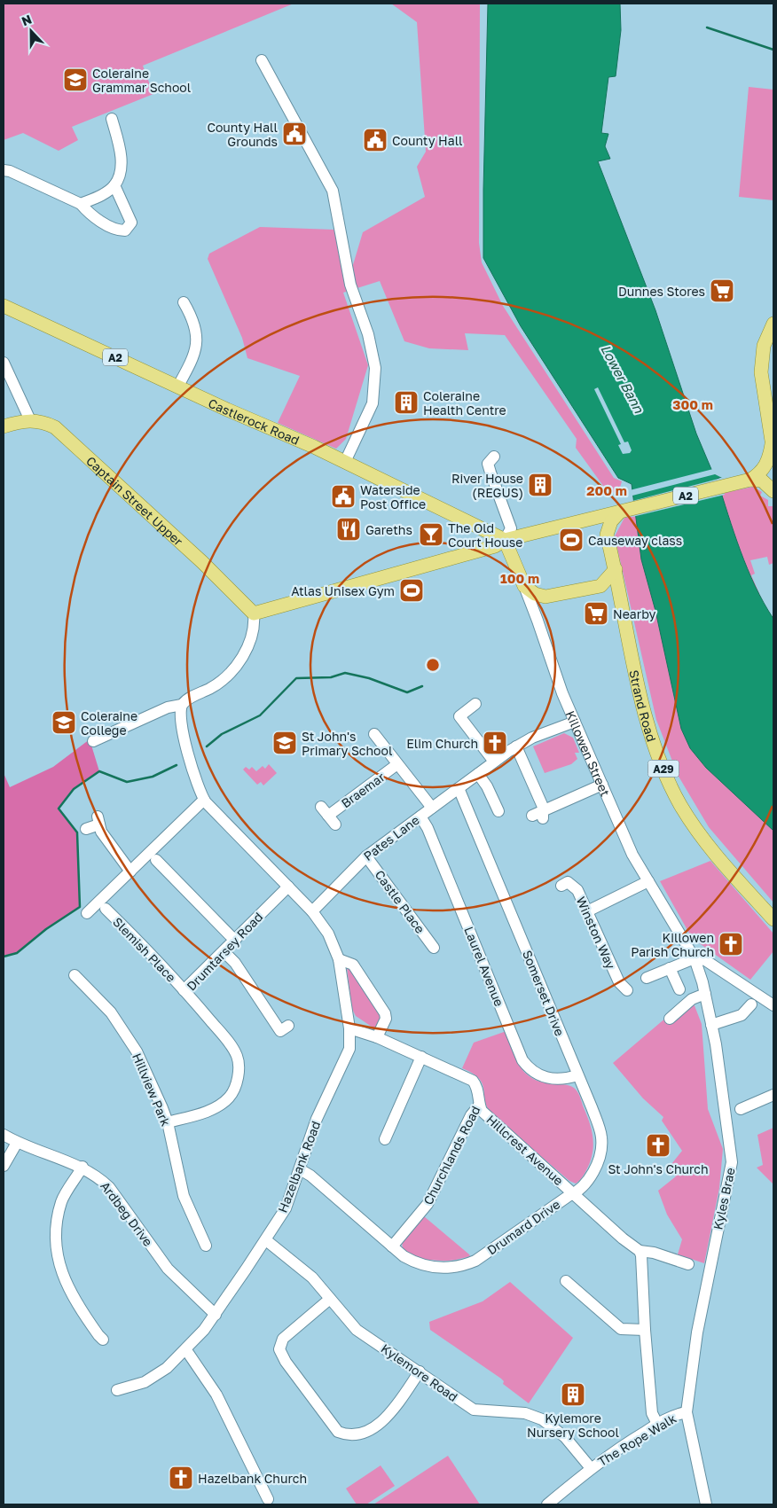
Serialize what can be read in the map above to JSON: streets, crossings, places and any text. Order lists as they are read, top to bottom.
{
  "streets": {
    "main road": [
      "A2",
      "Castlerock Road",
      "Captain Street Upper",
      "Strand Road",
      "Killowen Street",
      "A29"
    ],
    "street": [
      "Braemar",
      "Pates Lane",
      "Castle Place",
      "Winston Way",
      "Slemish Place",
      "Drumtarsey Road",
      "Laurel Avenue",
      "Somerset Drive",
      "Hillview Park",
      "Hillcrest Avenue",
      "Churchlands Road",
      "Hazelbank Road",
      "Kyles Brae",
      "Ardbeg Drive",
      "Drumard Drive",
      "Kylemore Road",
      "The Rope Walk"
    ]
  },
  "crossings": [
    ["A2", "Castlerock Road"],
    ["A2", "Killowen Street"],
    ["Castlerock Road", "Killowen Street"],
    ["Killowen Street", "Pates Lane"],
    ["Killowen Street", "Kyles Brae"],
    ["Braemar", "Pates Lane"],
    ["Pates Lane", "Castle Place"],
    ["Pates Lane", "Laurel Avenue"],
    ["Pates Lane", "Somerset Drive"],
    ["Pates Lane", "Hazelbank Road"],
    ["Slemish Place", "Drumtarsey Road"],
    ["Drumtarsey Road", "Hillview Park"],
    ["Drumtarsey Road", "Hazelbank Road"],
    ["Laurel Avenue", "Somerset Drive"],
    ["Somerset Drive", "Hillcrest Avenue"],
    ["Somerset Drive", "Drumard Drive"],
    ["Hillcrest Avenue", "Churchlands Road"],
    ["Hillcrest Avenue", "Drumard Drive"],
    ["Churchlands Road", "Hazelbank Road"],
    ["Churchlands Road", "Drumard Drive"],
    ["Hazelbank Road", "Ardbeg Drive"],
    ["Hazelbank Road", "Drumard Drive"],
    ["Hazelbank Road", "Kylemore Road"],
    ["Kyles Brae", "The Rope Walk"],
    ["Kylemore Road", "The Rope Walk"]
  ],
  "water": ["Lower Bann"],
  "places": {
    "school or university": ["Coleraine Grammar School", "Coleraine College", "St John's Primary School"],
    "public building": ["County Hall Grounds", "County Hall", "Waterside Post Office"],
    "supermarket": ["Dunnes Stores", "Nearby"],
    "building": ["Coleraine Health Centre", "River House (REGUS)", "Kylemore Nursery School"],
    "restaurant": ["Gareths"],
    "bar": ["The Old Court House"],
    "sports": ["Causeway class", "Atlas Unisex Gym"],
    "church": [
      "Elim Church",
      "Killowen Parish Church",
      "St John's Church",
      "Hazelbank Church"
    ]
  },
  "north": "top",
  "rings": ["300 m", "200 m", "100 m"]
}
